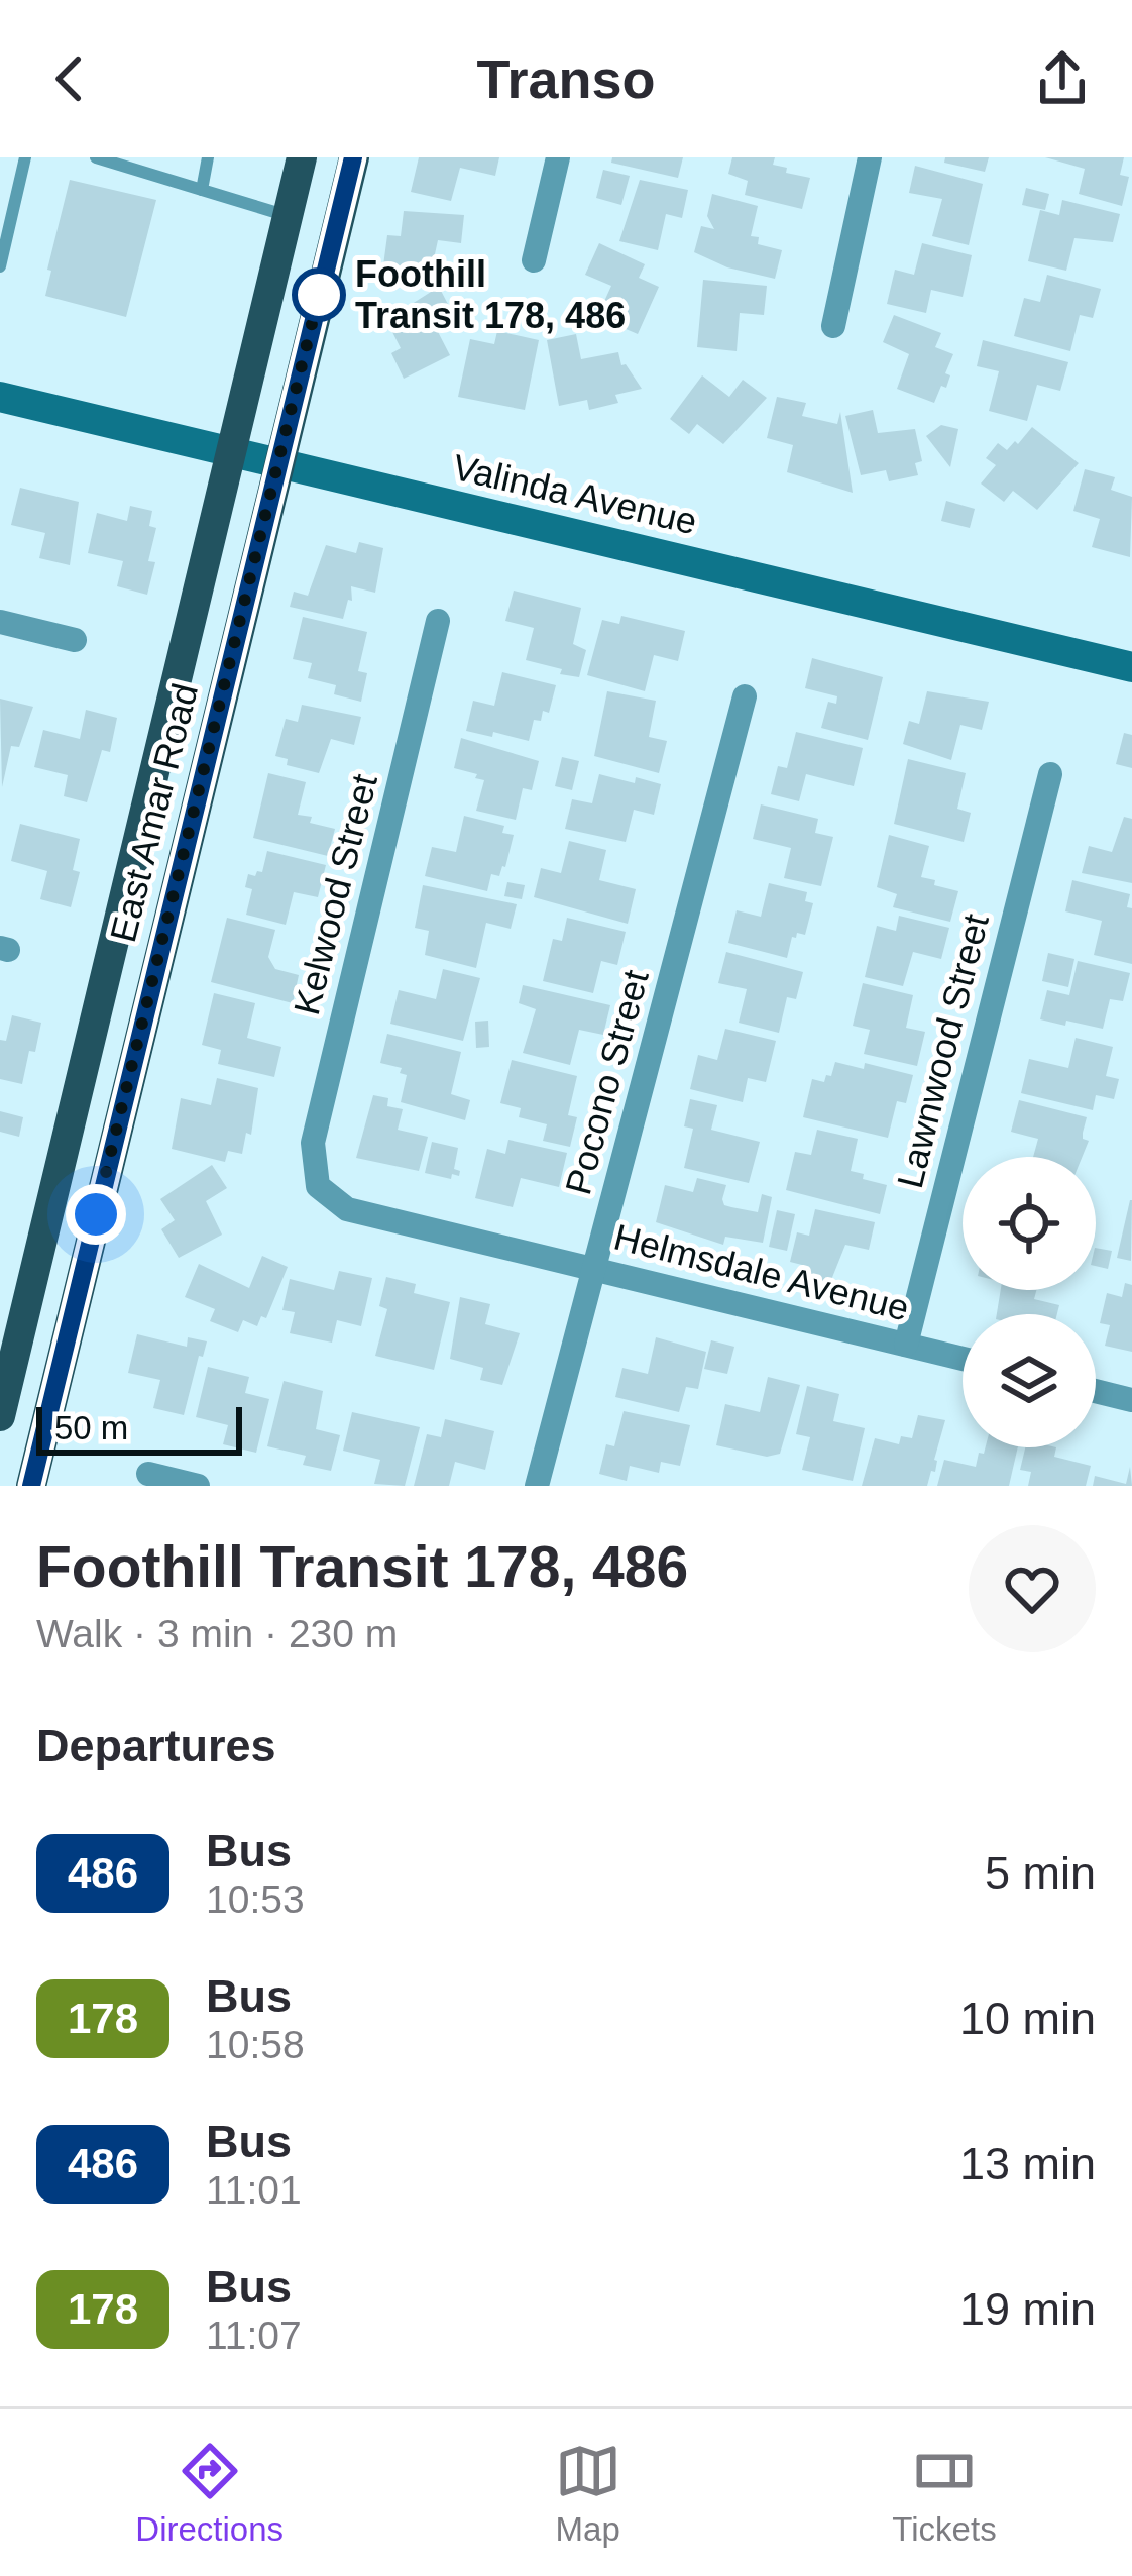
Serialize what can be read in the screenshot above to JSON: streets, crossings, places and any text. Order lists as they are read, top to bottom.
{
  "streets": {
    "main road": ["Valinda Avenue", "East Amar Road"],
    "street": [
      "Kelwood Street",
      "Lawnwood Street",
      "Pocono Street",
      "Helmsdale Avenue"
    ]
  },
  "crossings": [
    ["Valinda Avenue", "East Amar Road"],
    ["Kelwood Street", "Helmsdale Avenue"],
    ["Lawnwood Street", "Helmsdale Avenue"],
    ["Pocono Street", "Helmsdale Avenue"]
  ],
  "places": ["Foothill Transit 178, 486"],
  "lines": ["bus line 486"],
  "scale_bar": "50 m",
  "page": {
    "header": "Transo",
    "scale": "50 m",
    "heading": [
      ["Foothill Transit 178, 486", "Walk · 3 min · 230 m"],
      "Departures"
    ],
    "list": [
      {
        "mark": "486",
        "name": "Bus",
        "note": "10:53",
        "value": "5 min"
      },
      {
        "mark": "178",
        "name": "Bus",
        "note": "10:58",
        "value": "10 min"
      },
      {
        "mark": "486",
        "name": "Bus",
        "note": "11:01",
        "value": "13 min"
      },
      {
        "mark": "178",
        "name": "Bus",
        "note": "11:07",
        "value": "19 min"
      }
    ],
    "tabs": ["Directions", "Map", "Tickets"]
  }
}
